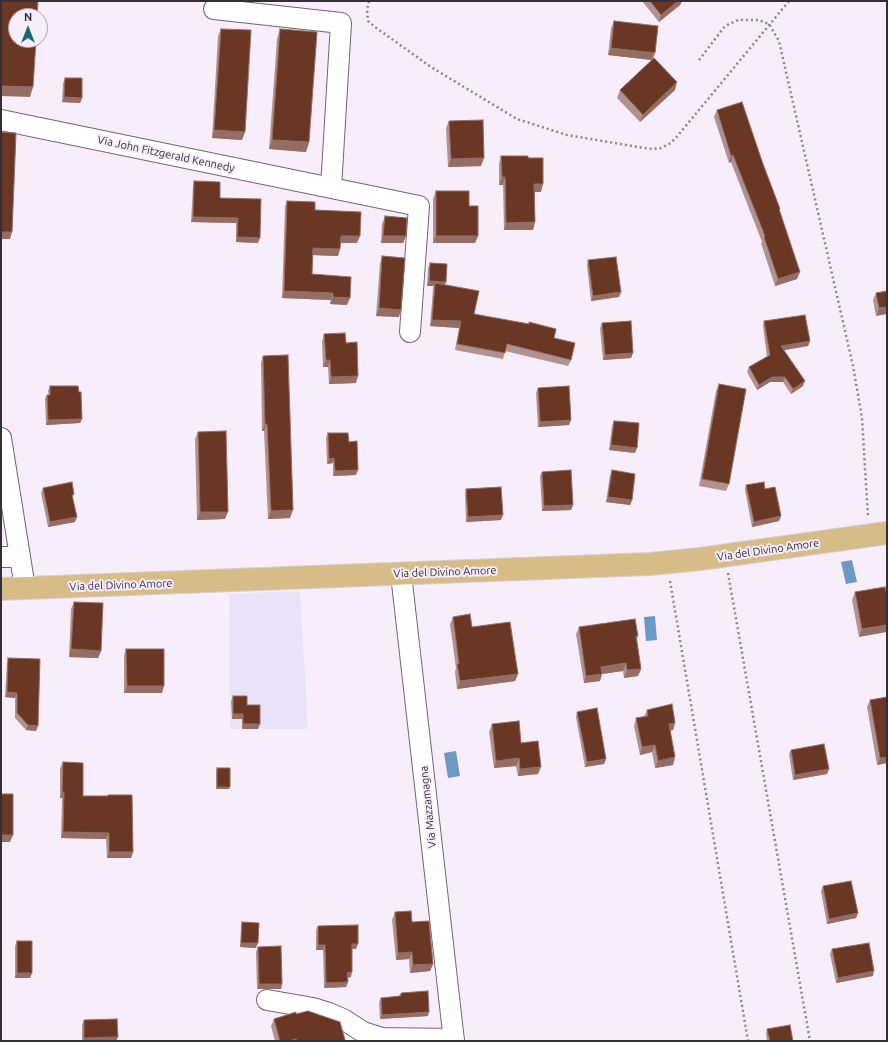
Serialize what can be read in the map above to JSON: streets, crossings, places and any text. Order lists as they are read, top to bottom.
{
  "streets": {
    "main road": ["Via del Divino Amore"],
    "street": ["Via John Fitzgerald Kennedy", "Via Mazzamagna"]
  },
  "crossings": [
    ["Via del Divino Amore", "Via Mazzamagna"]
  ],
  "north": "top"
}
